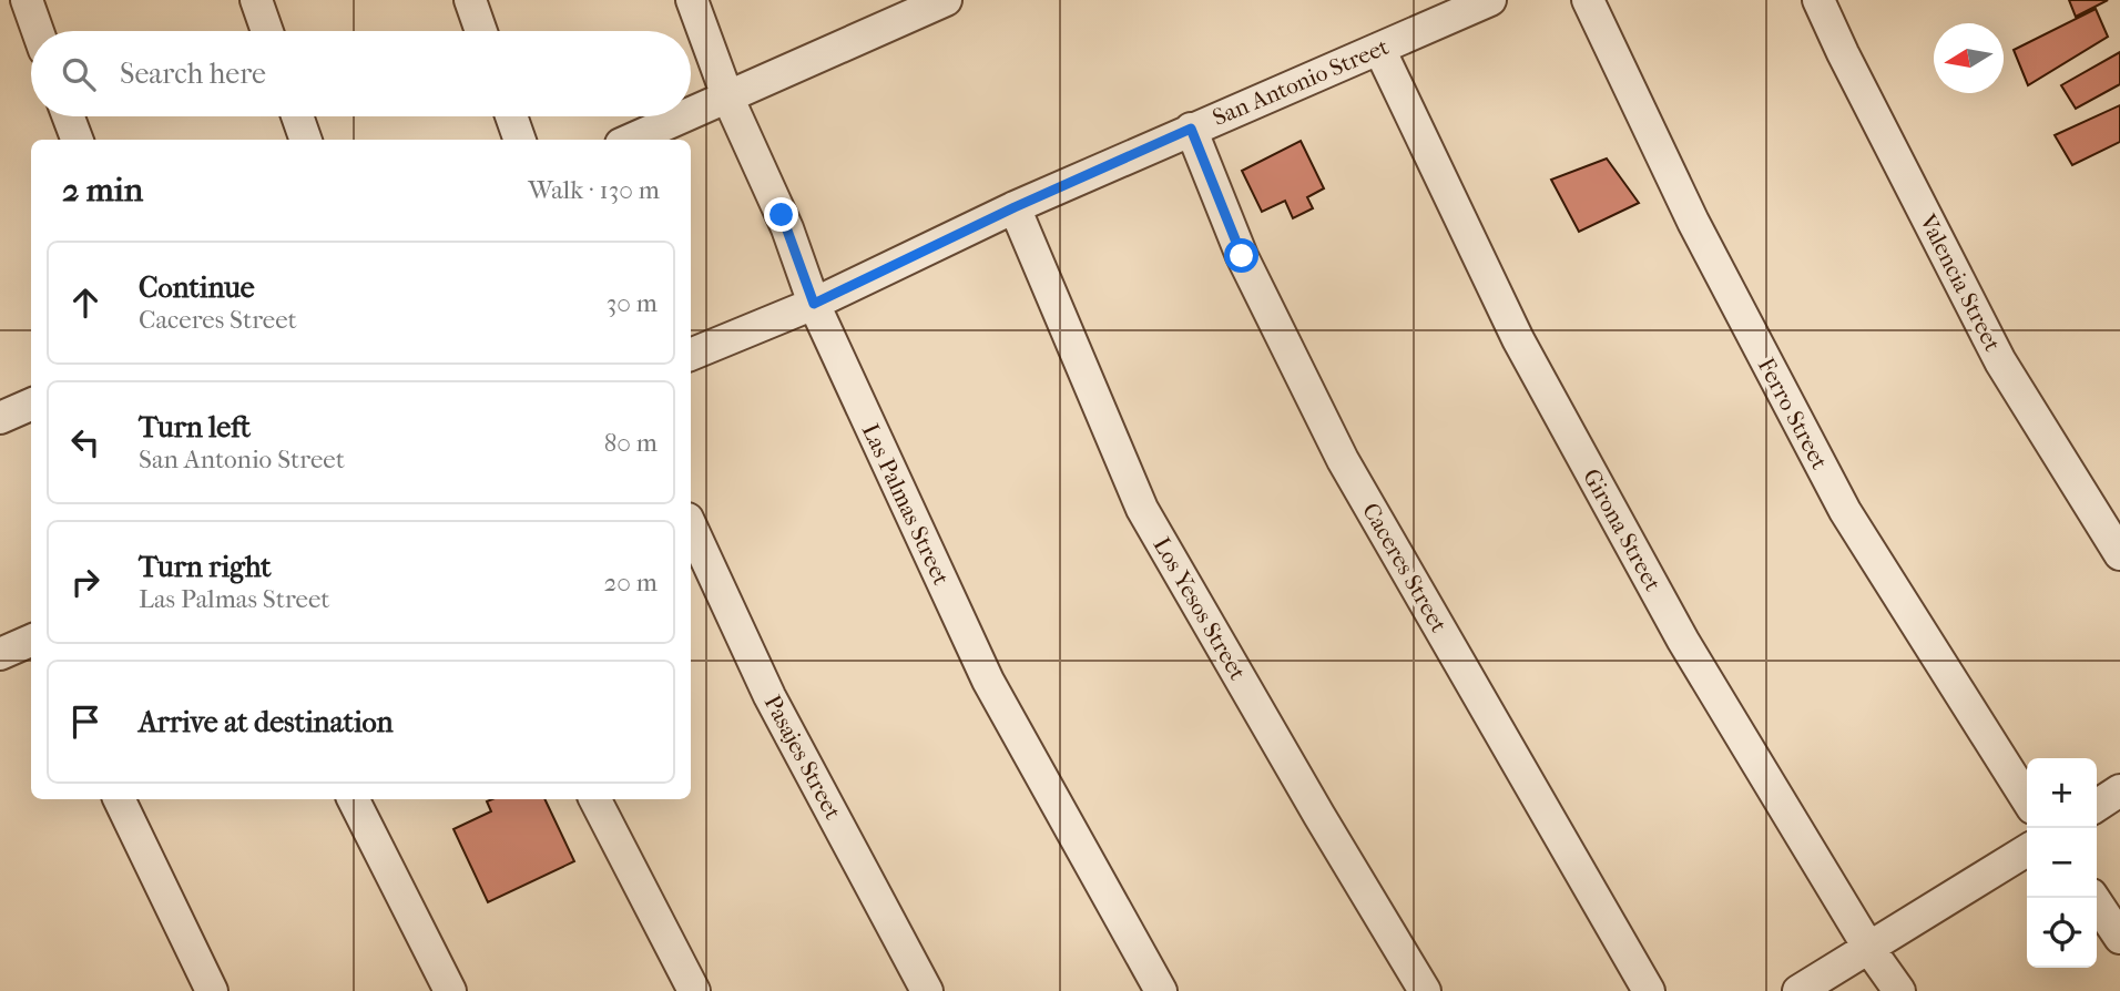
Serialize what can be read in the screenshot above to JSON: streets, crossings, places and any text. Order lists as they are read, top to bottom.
{
  "streets": {
    "street": [
      "San Antonio Street",
      "Valencia Street",
      "Ferro Street",
      "Las Palmas Street",
      "Girona Street",
      "Caceres Street",
      "Los Yesos Street",
      "Pasajes Street"
    ]
  },
  "crossings": [
    ["San Antonio Street", "Las Palmas Street"],
    ["San Antonio Street", "Girona Street"],
    ["San Antonio Street", "Caceres Street"],
    ["San Antonio Street", "Los Yesos Street"]
  ],
  "north": "left",
  "page": {
    "search": "Search here",
    "heading": ["2 min", "Walk · 130 m"],
    "list": [
      ["Continue", "Caceres Street", "30 m"],
      ["Turn left", "San Antonio Street", "80 m"],
      ["Turn right", "Las Palmas Street", "20 m"],
      "Arrive at destination"
    ],
    "map_buttons": ["+", "−"]
  }
}
